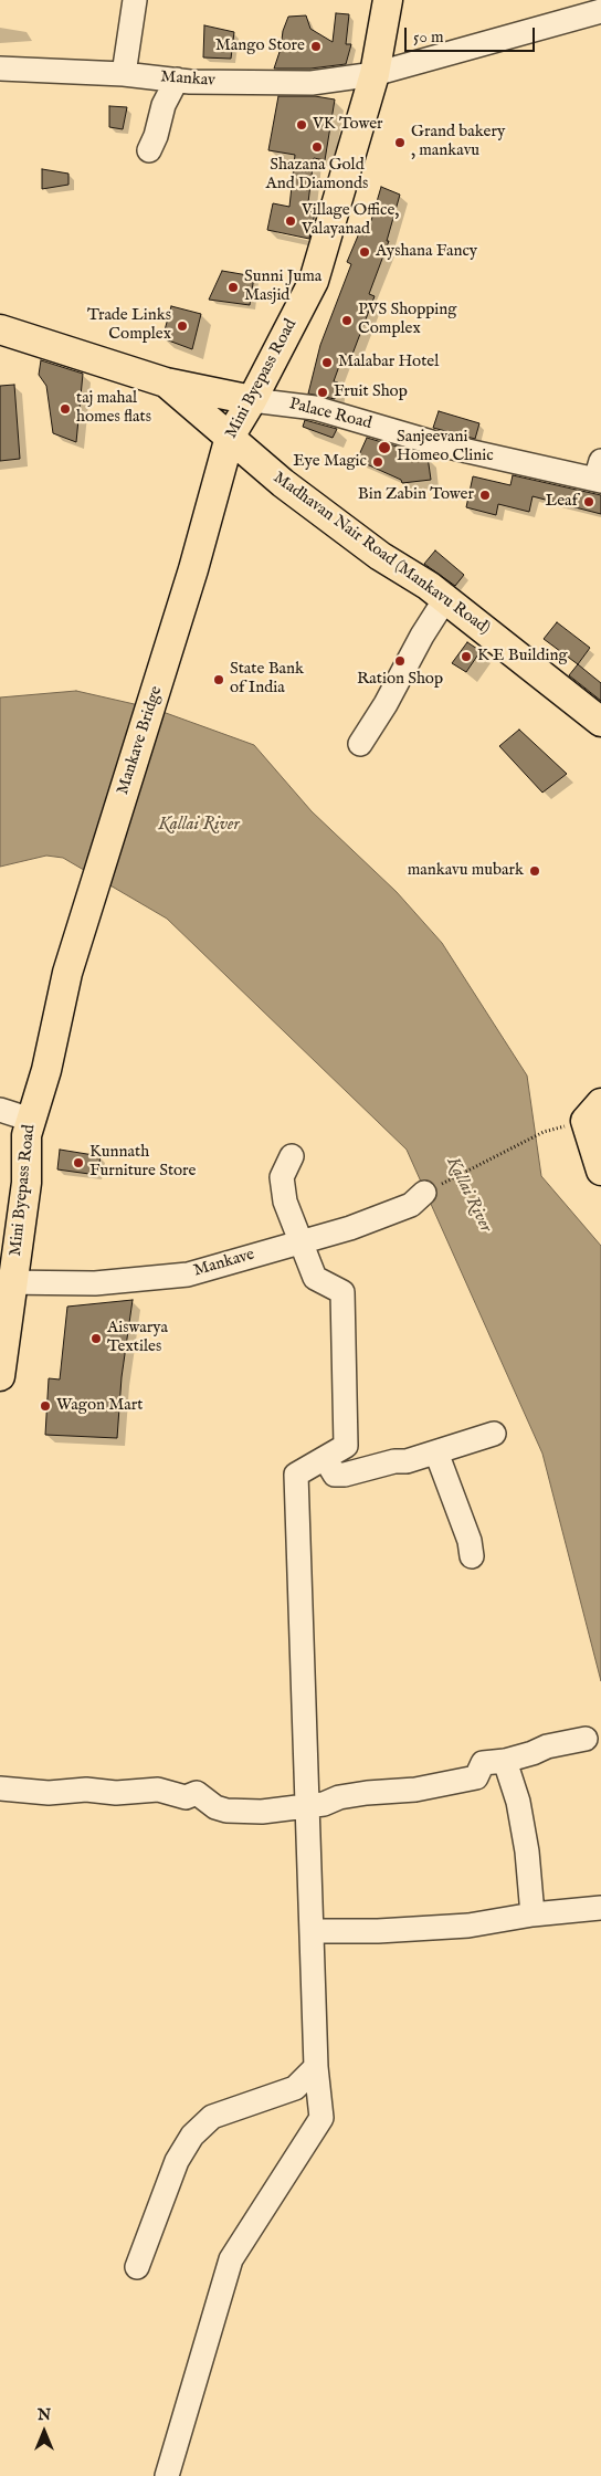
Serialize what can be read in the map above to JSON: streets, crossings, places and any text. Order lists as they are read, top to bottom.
{
  "streets": {
    "main road": ["Mini Byepass Road", "Madhavan Nair Road (Mankavu Road)", "Mankave Bridge"],
    "street": ["Mankav", "Palace Road", "Mankave"]
  },
  "crossings": [
    ["Mankav", "Mini Byepass Road"],
    ["Mini Byepass Road", "Palace Road"],
    ["Mini Byepass Road", "Madhavan Nair Road (Mankavu Road)"],
    ["Mini Byepass Road", "Mankave Bridge"],
    ["Mini Byepass Road", "Mankave"],
    ["Palace Road", "Madhavan Nair Road (Mankavu Road)"]
  ],
  "water": ["Kallai River"],
  "places": [
    "Mango Store",
    "VK Tower",
    "Grand bakery , mankavu",
    "Shazana Gold And Diamonds",
    "Village Office, Valayanad",
    "Ayshana Fancy",
    "Sunni Juma Masjid",
    "PVS Shopping Complex",
    "Trade Links Complex",
    "Malabar Hotel",
    "Fruit Shop",
    "taj mahal homes flats",
    "Sanjeevani Homeo Clinic",
    "Eye Magic",
    "Bin Zabin Tower",
    "Leaf",
    "K E Building",
    "Ration Shop",
    "State Bank of India",
    "mankavu mubark",
    "Kunnath Furniture Store",
    "Aiswarya Textiles",
    "Wagon Mart"
  ],
  "scale_bar": "50 m",
  "north": "top"
}
